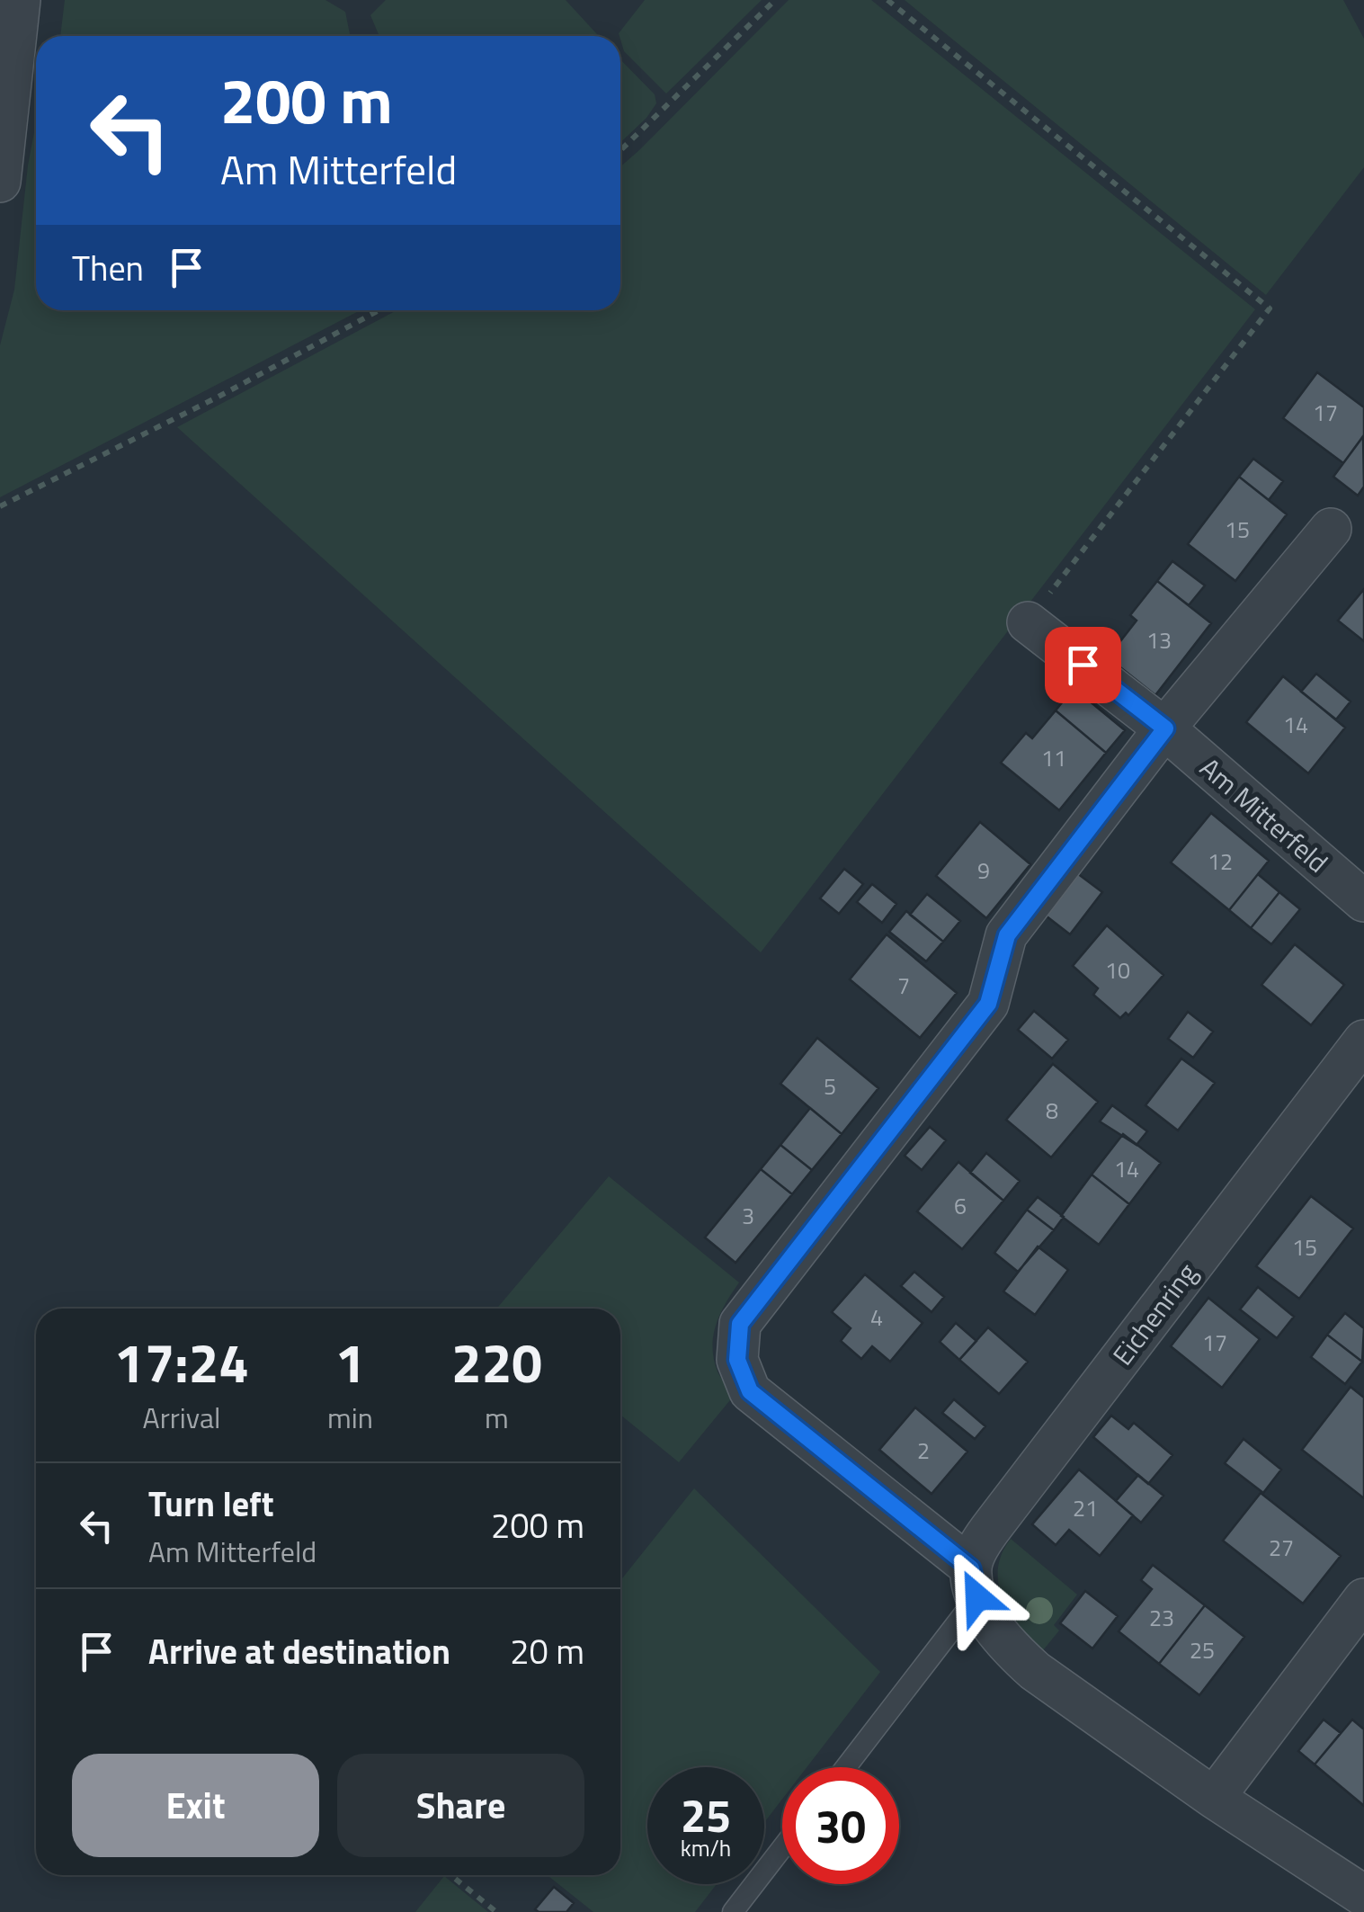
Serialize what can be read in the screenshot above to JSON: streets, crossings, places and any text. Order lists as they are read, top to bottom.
{
  "streets": {
    "street": ["Am Mitterfeld", "Eichenring"]
  },
  "house_numbers": [
    "17",
    "15",
    "13",
    "14",
    "11",
    "12",
    "9",
    "10",
    "7",
    "5",
    "8",
    "14",
    "6",
    "3",
    "15",
    "4",
    "17",
    "2",
    "21",
    "27",
    "23",
    "25"
  ],
  "page": {
    "turn": ["200 m", "Am Mitterfeld"],
    "then": "Then",
    "eta": [
      "17:24",
      "Arrival",
      "1",
      "min",
      "220",
      "m"
    ],
    "list": [
      {
        "name": "Turn left",
        "note": "Am Mitterfeld",
        "value": "200 m"
      },
      {
        "name": "Arrive at destination",
        "value": "20 m"
      }
    ],
    "buttons": ["Exit", "Share"],
    "speed": "25 km/h",
    "limit": "30"
  }
}
